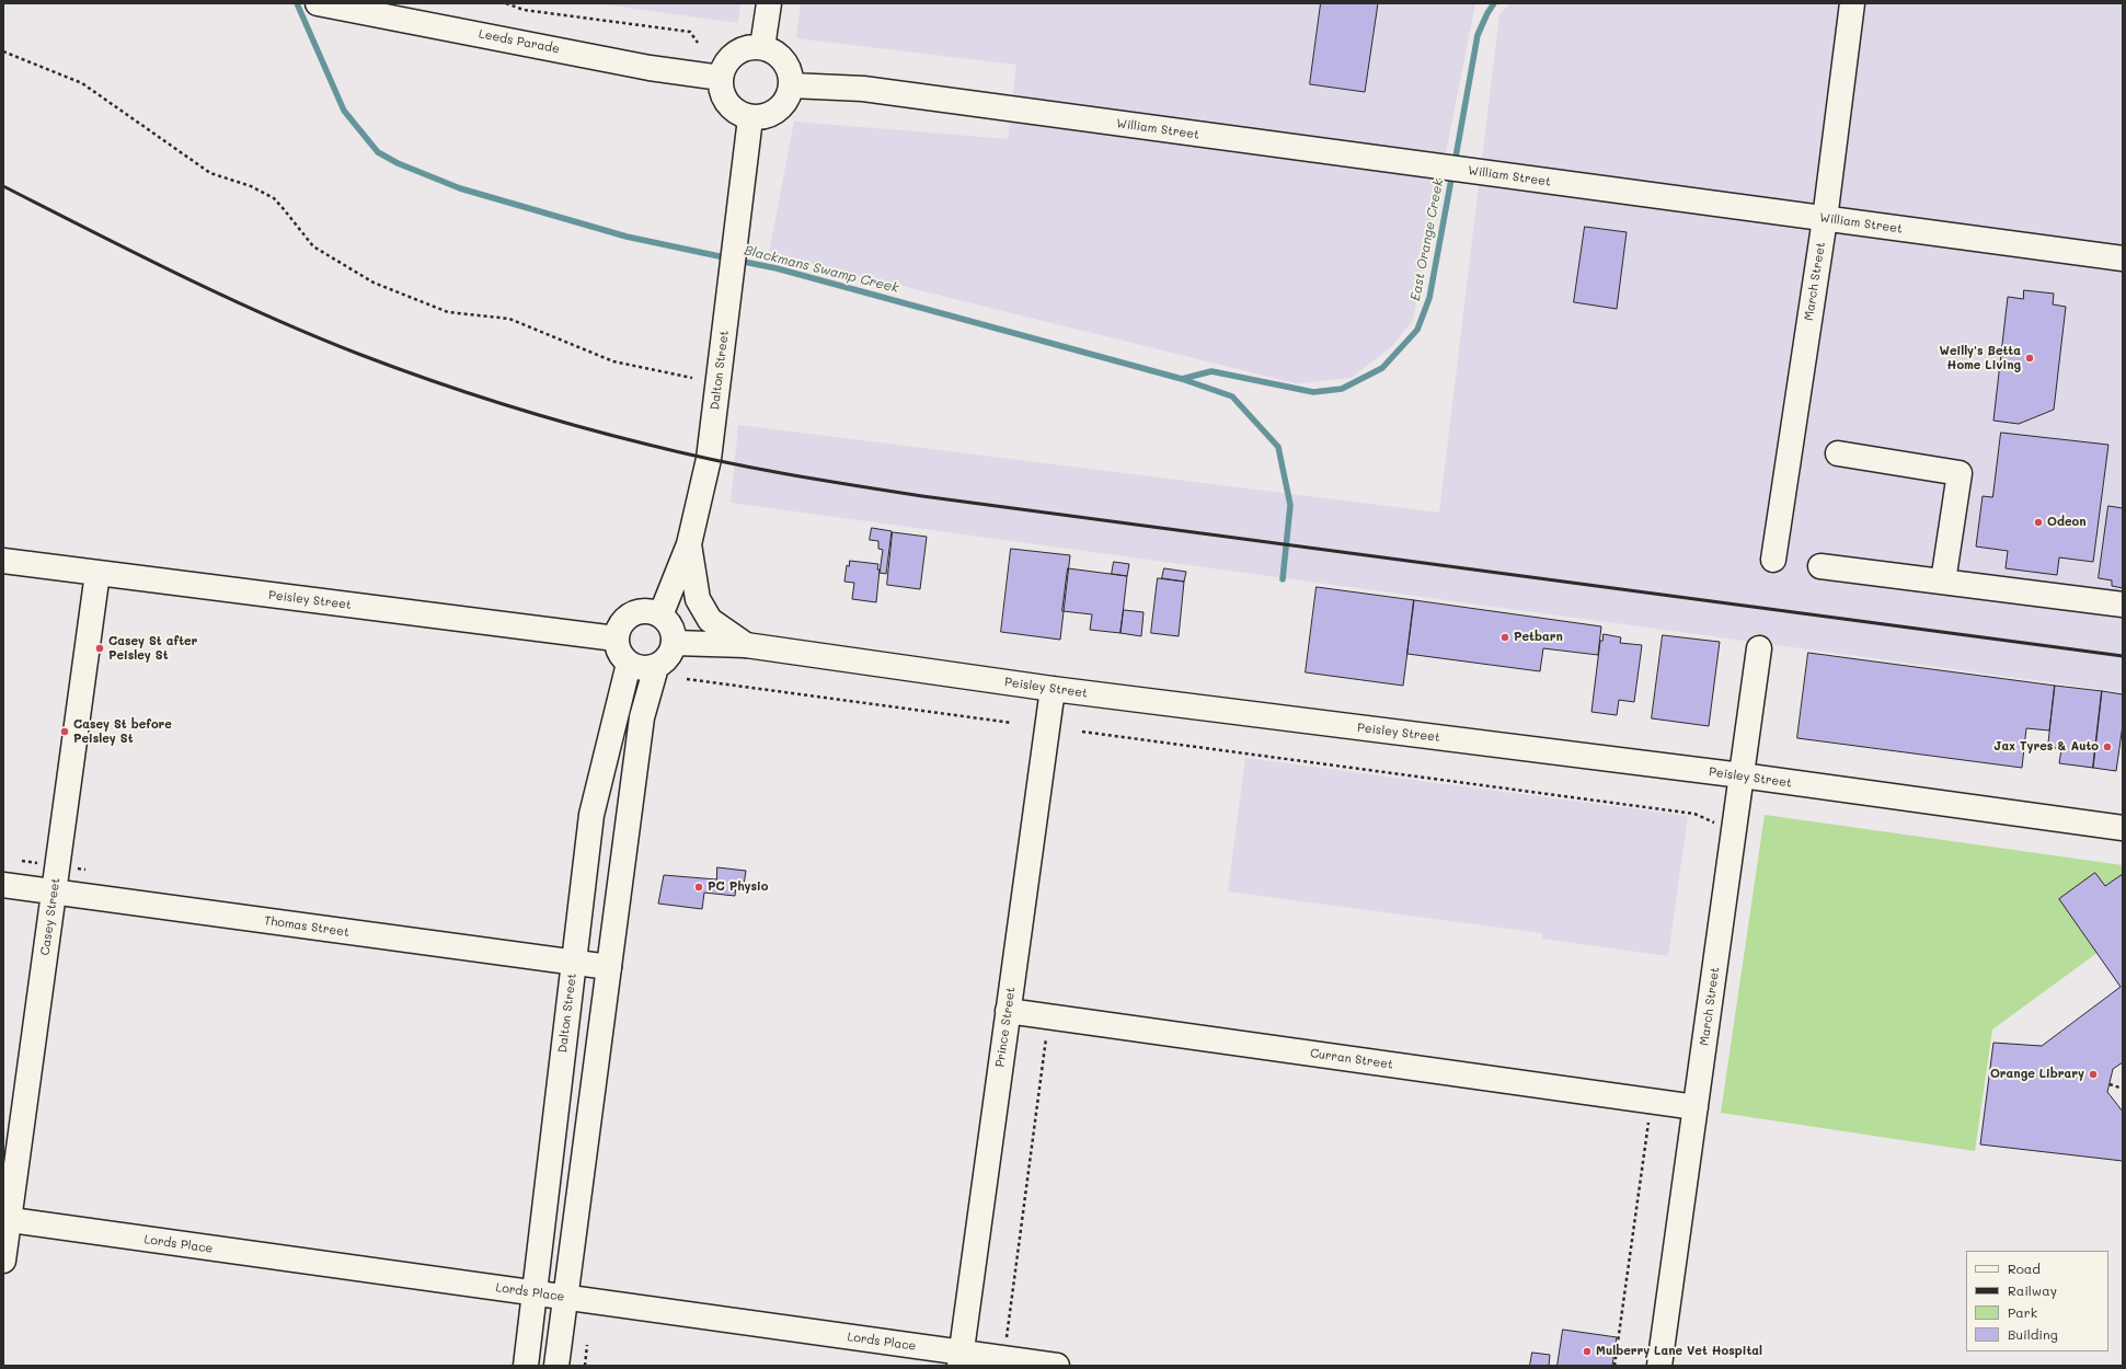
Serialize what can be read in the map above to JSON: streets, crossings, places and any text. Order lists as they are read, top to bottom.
{
  "streets": {
    "street": [
      "Leeds Parade",
      "William Street",
      "March Street",
      "Dalton Street",
      "Peisley Street",
      "Casey Street",
      "Thomas Street",
      "Prince Street",
      "Curran Street",
      "Lords Place"
    ]
  },
  "crossings": [
    ["Leeds Parade", "William Street"],
    ["Leeds Parade", "Dalton Street"],
    ["William Street", "March Street"],
    ["William Street", "Dalton Street"],
    ["March Street", "Peisley Street"],
    ["March Street", "Curran Street"],
    ["Dalton Street", "Peisley Street"],
    ["Dalton Street", "Thomas Street"],
    ["Dalton Street", "Lords Place"],
    ["Peisley Street", "Casey Street"],
    ["Peisley Street", "Prince Street"],
    ["Casey Street", "Thomas Street"],
    ["Casey Street", "Lords Place"],
    ["Prince Street", "Curran Street"],
    ["Prince Street", "Lords Place"]
  ],
  "water": ["East Orange Creek", "Blackmans Swamp Creek"],
  "places": [
    "Weilly's Betta Home Living",
    "Odeon",
    "Petbarn",
    "Casey St after Peisley St",
    "Casey St before Peisley St",
    "Jax Tyres & Auto",
    "PC Physio",
    "Orange Library",
    "Mulberry Lane Vet Hospital"
  ],
  "legend": [
    "Road",
    "Railway",
    "Park",
    "Building"
  ]
}
